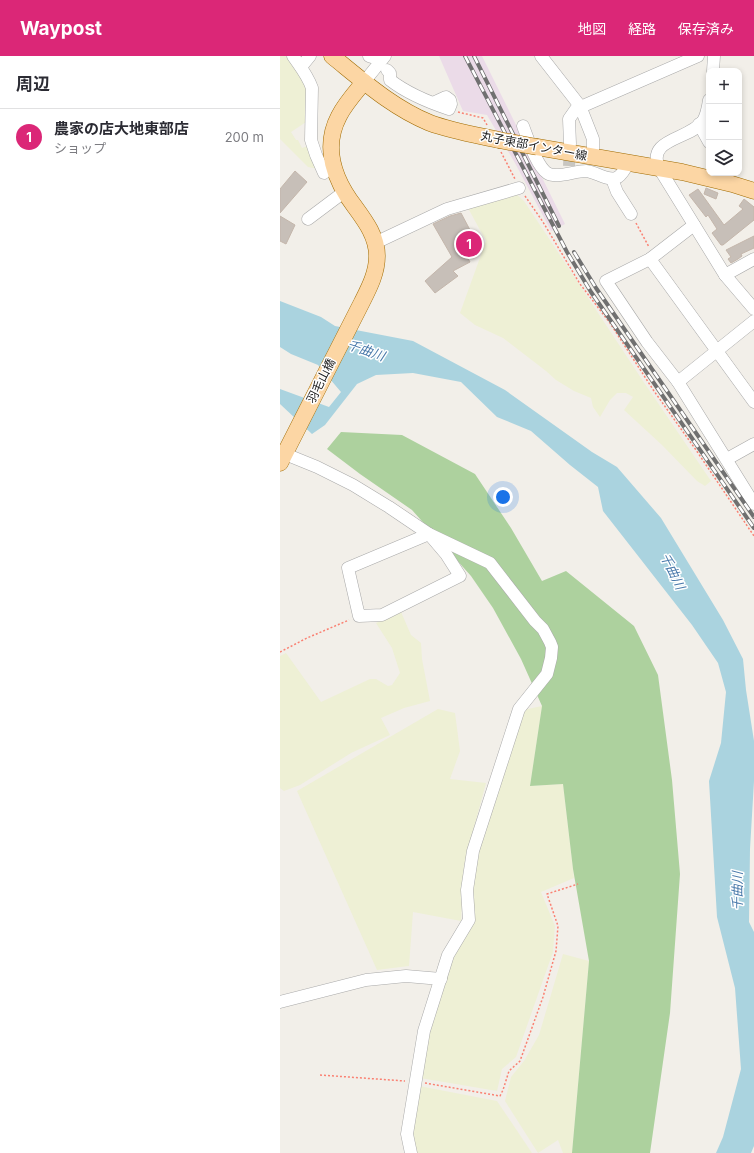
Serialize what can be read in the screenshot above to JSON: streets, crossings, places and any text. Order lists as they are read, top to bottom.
{
  "streets": {
    "main road": ["丸子東部インター線", "羽毛山橋"]
  },
  "crossings": [
    ["丸子東部インター線", "羽毛山橋"]
  ],
  "water": ["千曲川"],
  "page": {
    "header": "Waypost",
    "nav": ["地図", "経路", "保存済み"],
    "heading": "周辺",
    "map_buttons": ["+", "−"],
    "list": [
      {
        "mark": "1",
        "name": "農家の店大地東部店",
        "note": "ショップ",
        "value": "200 m"
      }
    ],
    "pins": "1"
  }
}
